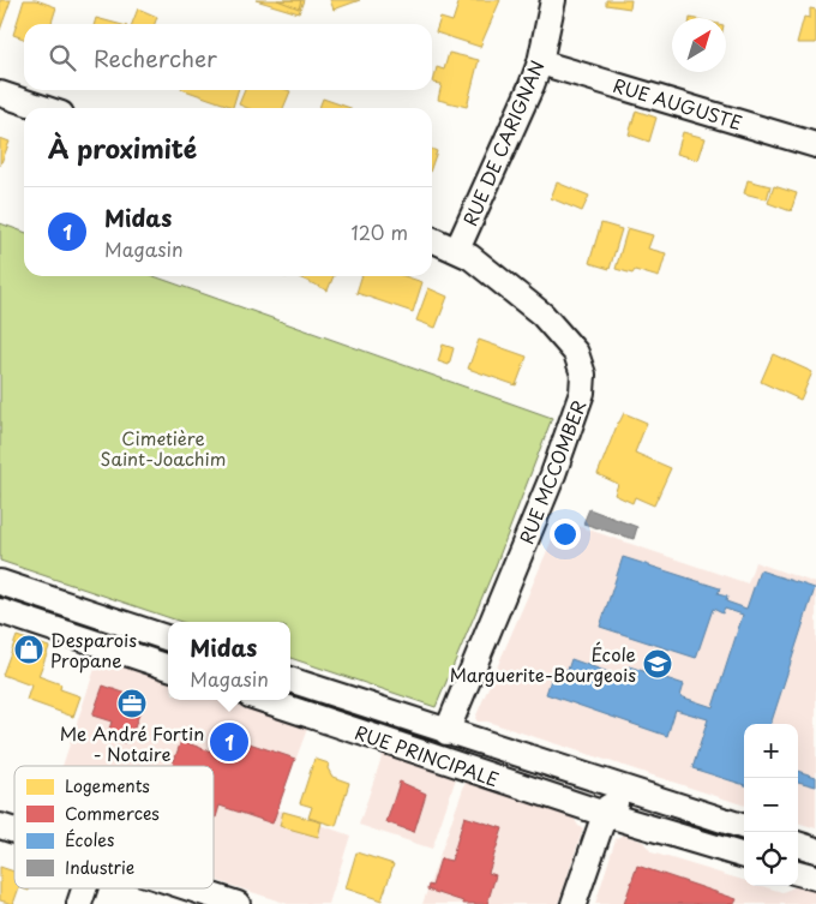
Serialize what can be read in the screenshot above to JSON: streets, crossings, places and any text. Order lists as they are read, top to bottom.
{
  "streets": {
    "street": [
      "RUE AUGUSTE",
      "RUE DE CARIGNAN",
      "RUE MCCOMBER",
      "RUE PRINCIPALE"
    ]
  },
  "crossings": [
    ["RUE AUGUSTE", "RUE DE CARIGNAN"],
    ["RUE DE CARIGNAN", "RUE MCCOMBER"],
    ["RUE MCCOMBER", "RUE PRINCIPALE"]
  ],
  "parks": ["Cimetière Saint-Joachim"],
  "places": {
    "shop": ["Desparois Propane"],
    "school or university": ["École Marguerite-Bourgeois"],
    "office": ["Me André Fortin - Notaire"]
  },
  "legend": [
    "Logements",
    "Commerces",
    "Écoles",
    "Industrie"
  ],
  "north": "top right",
  "page": {
    "search": "Rechercher",
    "heading": "À proximité",
    "list": [
      {
        "mark": "1",
        "name": "Midas",
        "note": "Magasin",
        "value": "120 m"
      }
    ],
    "popup": ["Midas", "Magasin"],
    "pins": "1",
    "map_buttons": ["+", "−"]
  }
}
